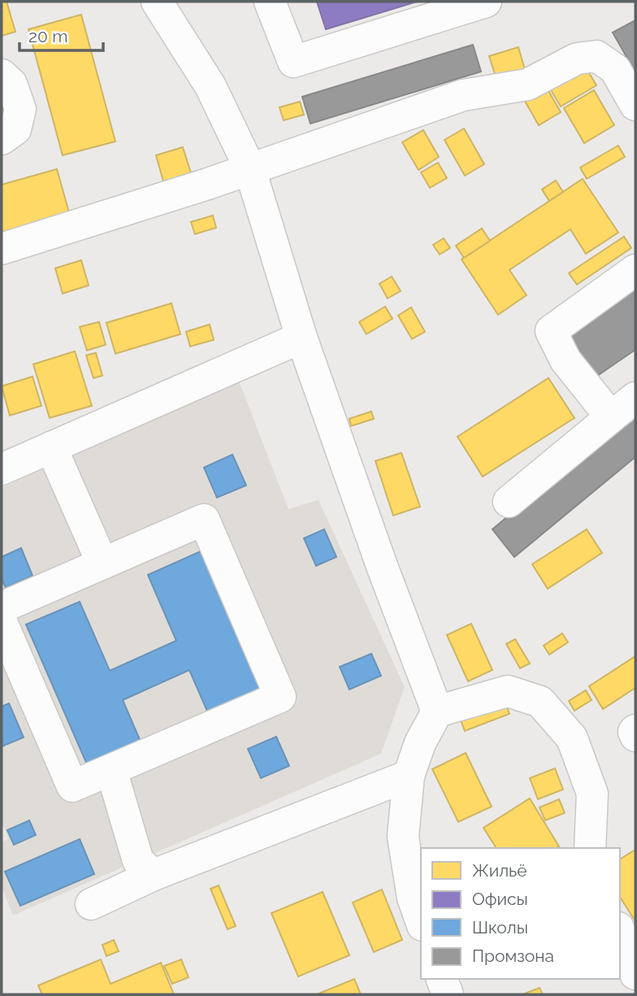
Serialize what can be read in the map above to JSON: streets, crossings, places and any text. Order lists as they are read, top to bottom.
{
  "legend": [
    "Жильё",
    "Офисы",
    "Школы",
    "Промзона"
  ],
  "scale_bar": "20 m"
}
